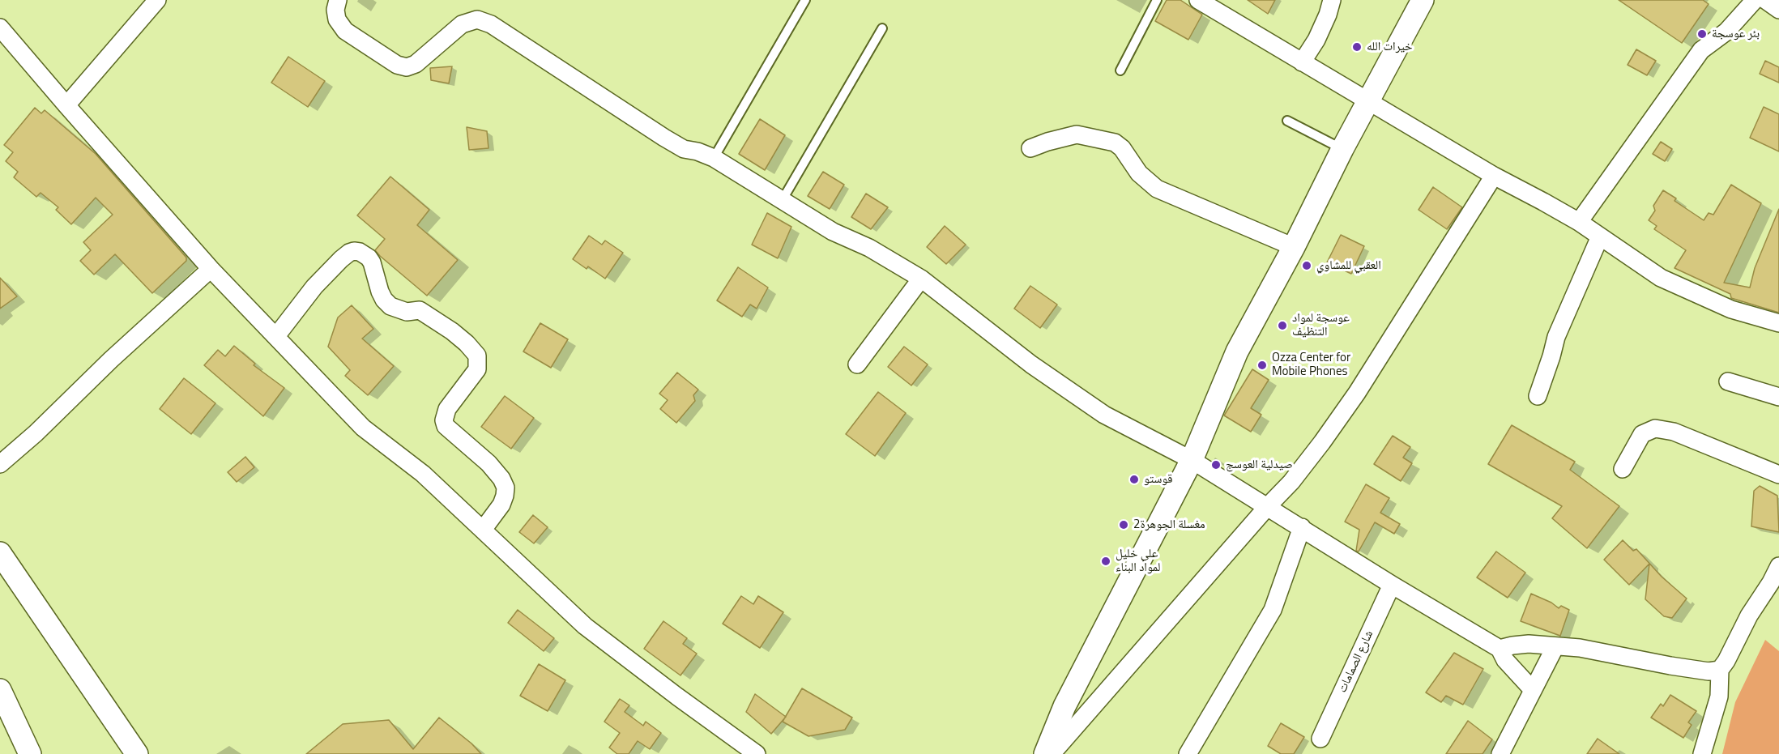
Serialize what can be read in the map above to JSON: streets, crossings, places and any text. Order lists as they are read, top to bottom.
{
  "streets": {
    "street": ["شارع الصمامات"]
  },
  "places": [
    "بئر عوسجة",
    "خيرات الله",
    "العقبي للمشاوي",
    "عوسجة لمواد التنظيف",
    "Ozza Center for Mobile Phones",
    "صيدلية العوسج",
    "قوستو",
    "مغسلة الجوهرة2",
    "علي خليل لمواد البناء"
  ]
}
